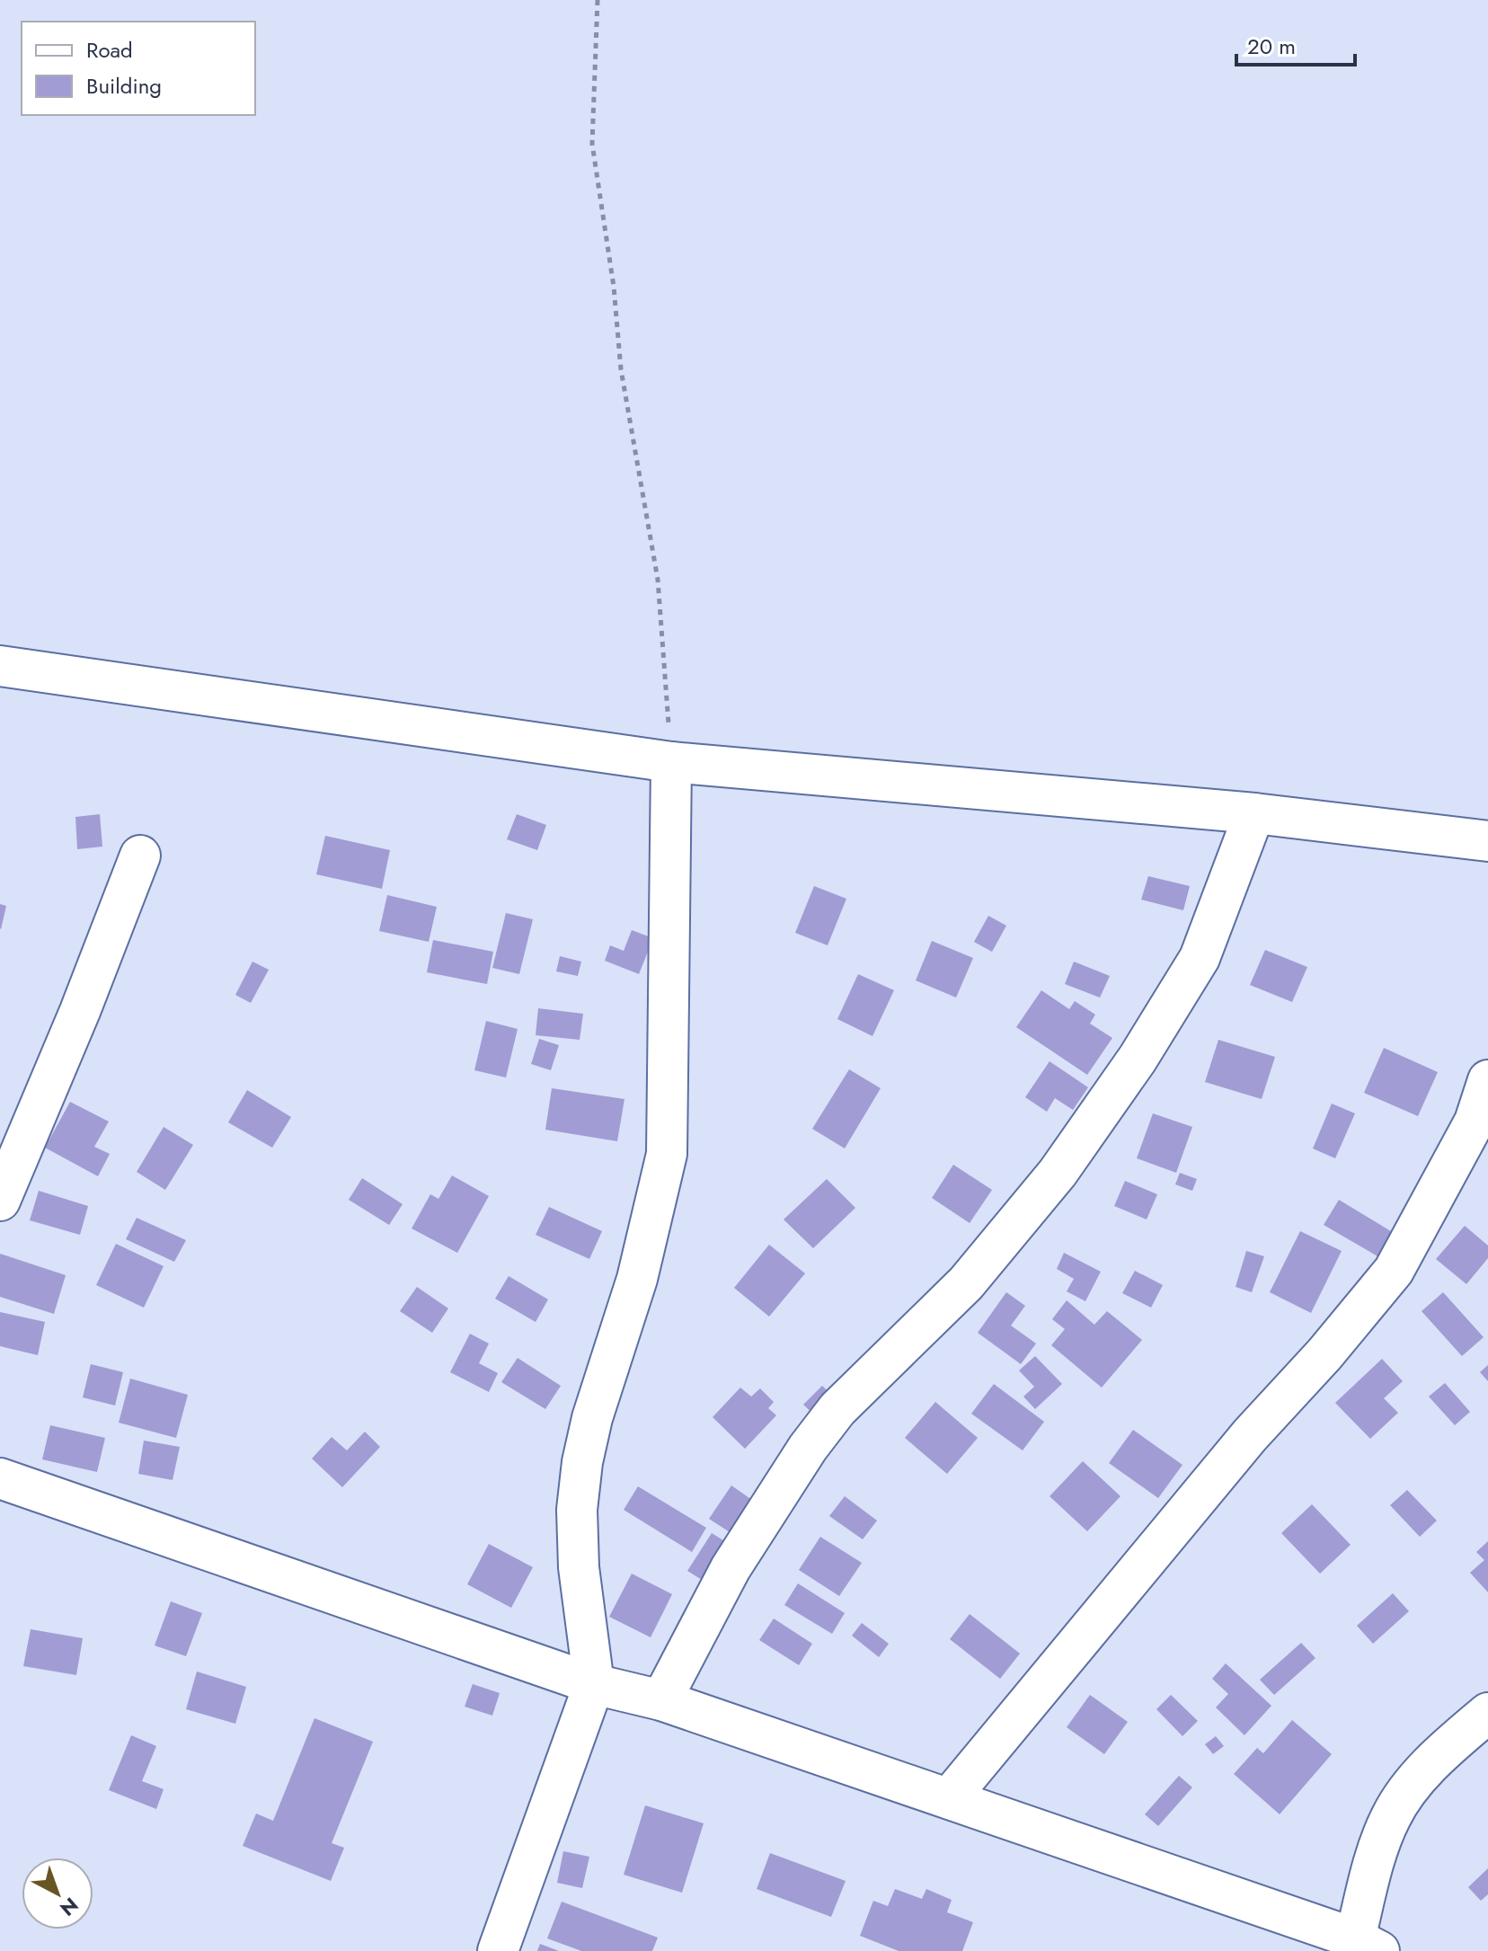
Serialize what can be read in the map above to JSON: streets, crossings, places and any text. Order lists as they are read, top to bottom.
{
  "legend": ["Road", "Building"],
  "scale_bar": "20 m",
  "north": "bottom right"
}
